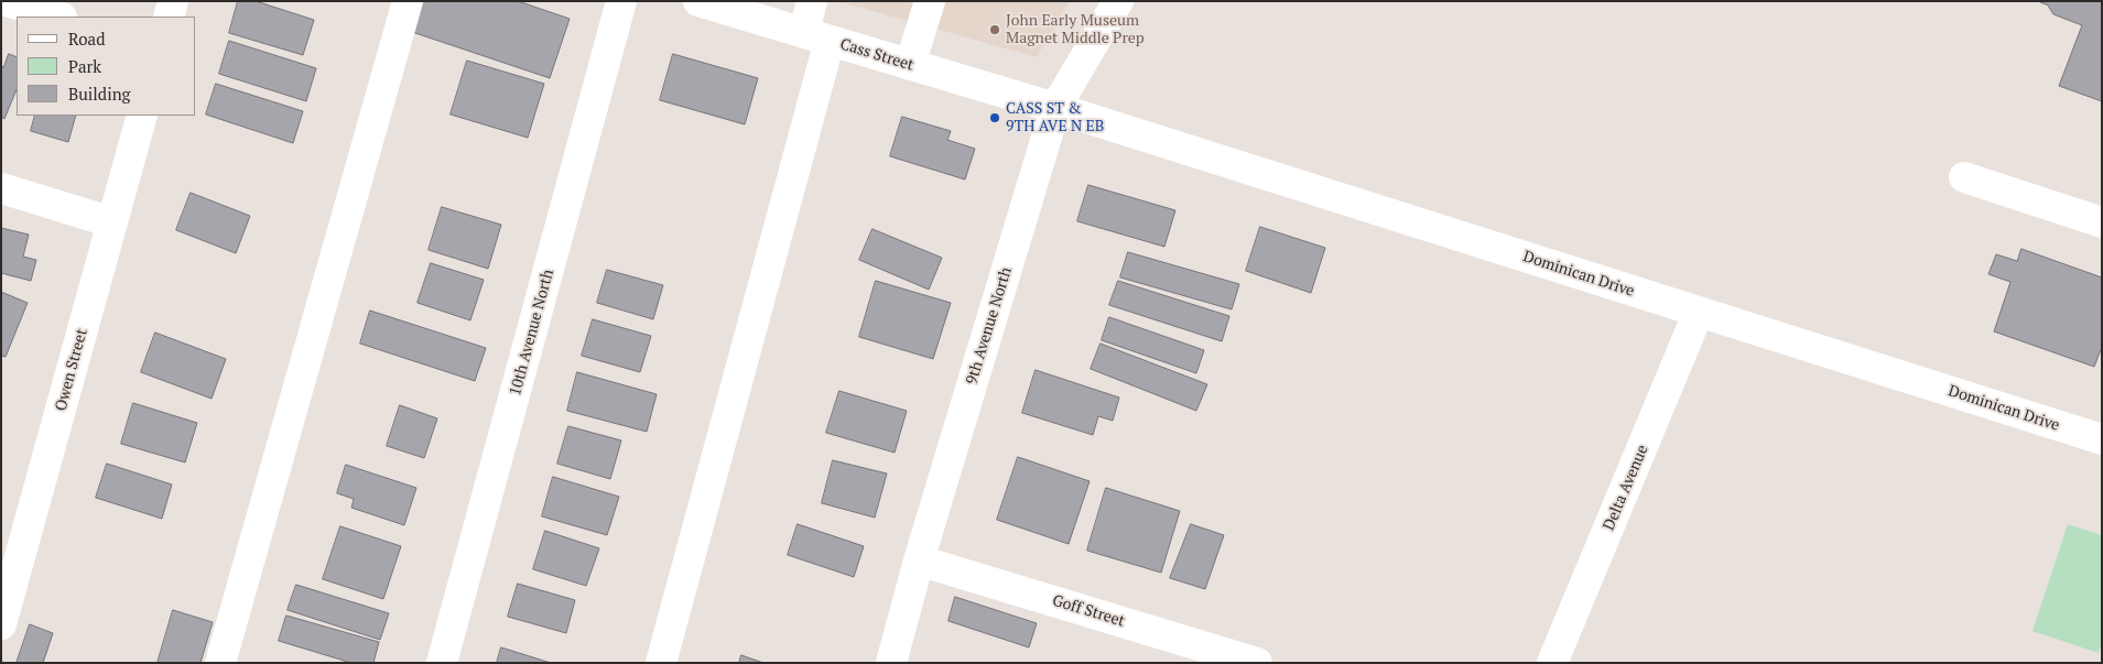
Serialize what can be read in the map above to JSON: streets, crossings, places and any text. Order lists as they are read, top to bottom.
{
  "streets": {
    "street": [
      "Cass Street",
      "Dominican Drive",
      "9th Avenue North",
      "10th Avenue North",
      "Owen Street",
      "Delta Avenue",
      "Goff Street"
    ]
  },
  "crossings": [
    ["Cass Street", "Dominican Drive"],
    ["Cass Street", "9th Avenue North"],
    ["Dominican Drive", "9th Avenue North"],
    ["Dominican Drive", "Delta Avenue"],
    ["9th Avenue North", "Goff Street"]
  ],
  "places": ["John Early Museum Magnet Middle Prep", "CASS ST & 9TH AVE N EB"],
  "legend": ["Road", "Park", "Building"]
}
